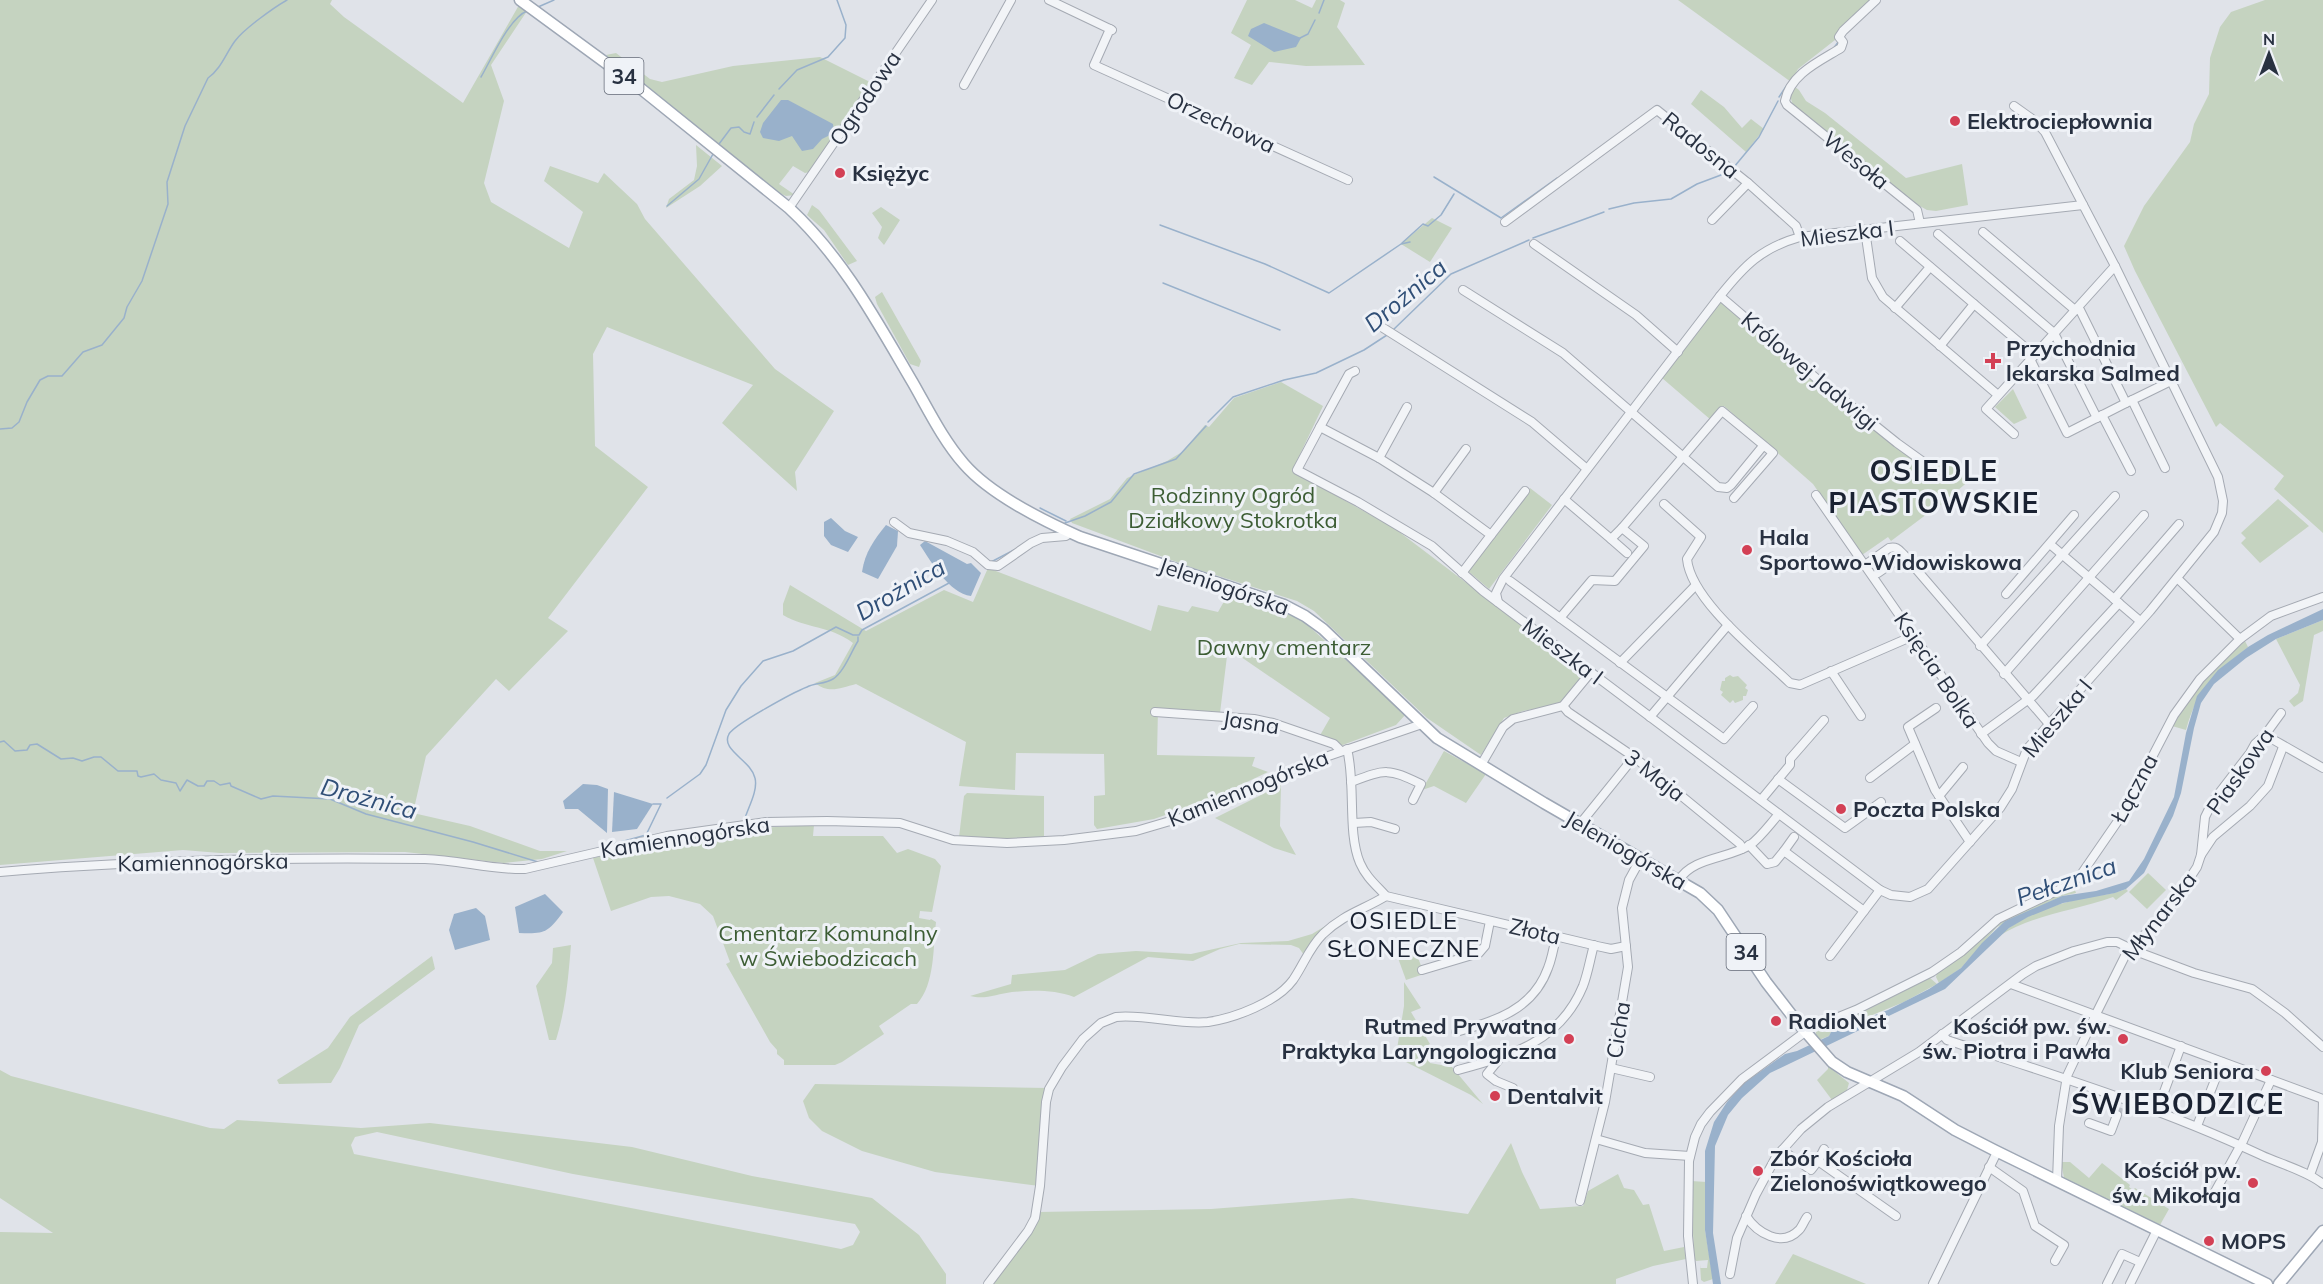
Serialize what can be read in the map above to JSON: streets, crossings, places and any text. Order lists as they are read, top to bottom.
{
  "streets": {
    "main road": ["34", "Jeleniogórska"],
    "street": [
      "Ogrodowa",
      "Orzechowa",
      "Radosna",
      "Wesoła",
      "Mieszka I",
      "Królowej Jadwigi",
      "Księcia Bolka",
      "Jasna",
      "Piaskowa",
      "3 Maja",
      "Kamiennogórska",
      "Łączna",
      "Młynarska",
      "Złota",
      "Cicha"
    ]
  },
  "crossings": [
    ["34", "Ogrodowa"],
    ["34", "Jeleniogórska"],
    ["34", "Łączna"],
    ["34", "Młynarska"],
    ["Ogrodowa", "Jeleniogórska"],
    ["Radosna", "Mieszka I"],
    ["Wesoła", "Mieszka I"],
    ["Mieszka I", "Królowej Jadwigi"],
    ["Mieszka I", "Księcia Bolka"],
    ["Jeleniogórska", "Kamiennogórska"],
    ["Jeleniogórska", "Łączna"],
    ["Jeleniogórska", "Cicha"],
    ["Jasna", "Kamiennogórska"],
    ["Piaskowa", "Młynarska"],
    ["Złota", "Cicha"]
  ],
  "districts": ["OSIEDLE PIASTOWSKIE", "OSIEDLE SŁONECZNE", "ŚWIEBODZICE"],
  "water": ["Drożnica", "Pełcznica"],
  "parks": ["Rodzinny Ogród Działkowy Stokrotka", "Dawny cmentarz", "Cmentarz Komunalny w Świebodzicach"],
  "places": {
    "other": [
      "Elektrociepłownia",
      "Księżyc",
      "Hala Sportowo-Widowiskowa",
      "Poczta Polska",
      "RadioNet",
      "Rutmed Prywatna Praktyka Laryngologiczna",
      "Kościół pw. św. św. Piotra i Pawła",
      "Klub Seniora",
      "Dentalvit",
      "Zbór Kościoła Zielonoświątkowego",
      "Kościół pw. św. Mikołaja",
      "MOPS"
    ],
    "health": ["Przychodnia lekarska Salmed"]
  },
  "north": "top"
}
